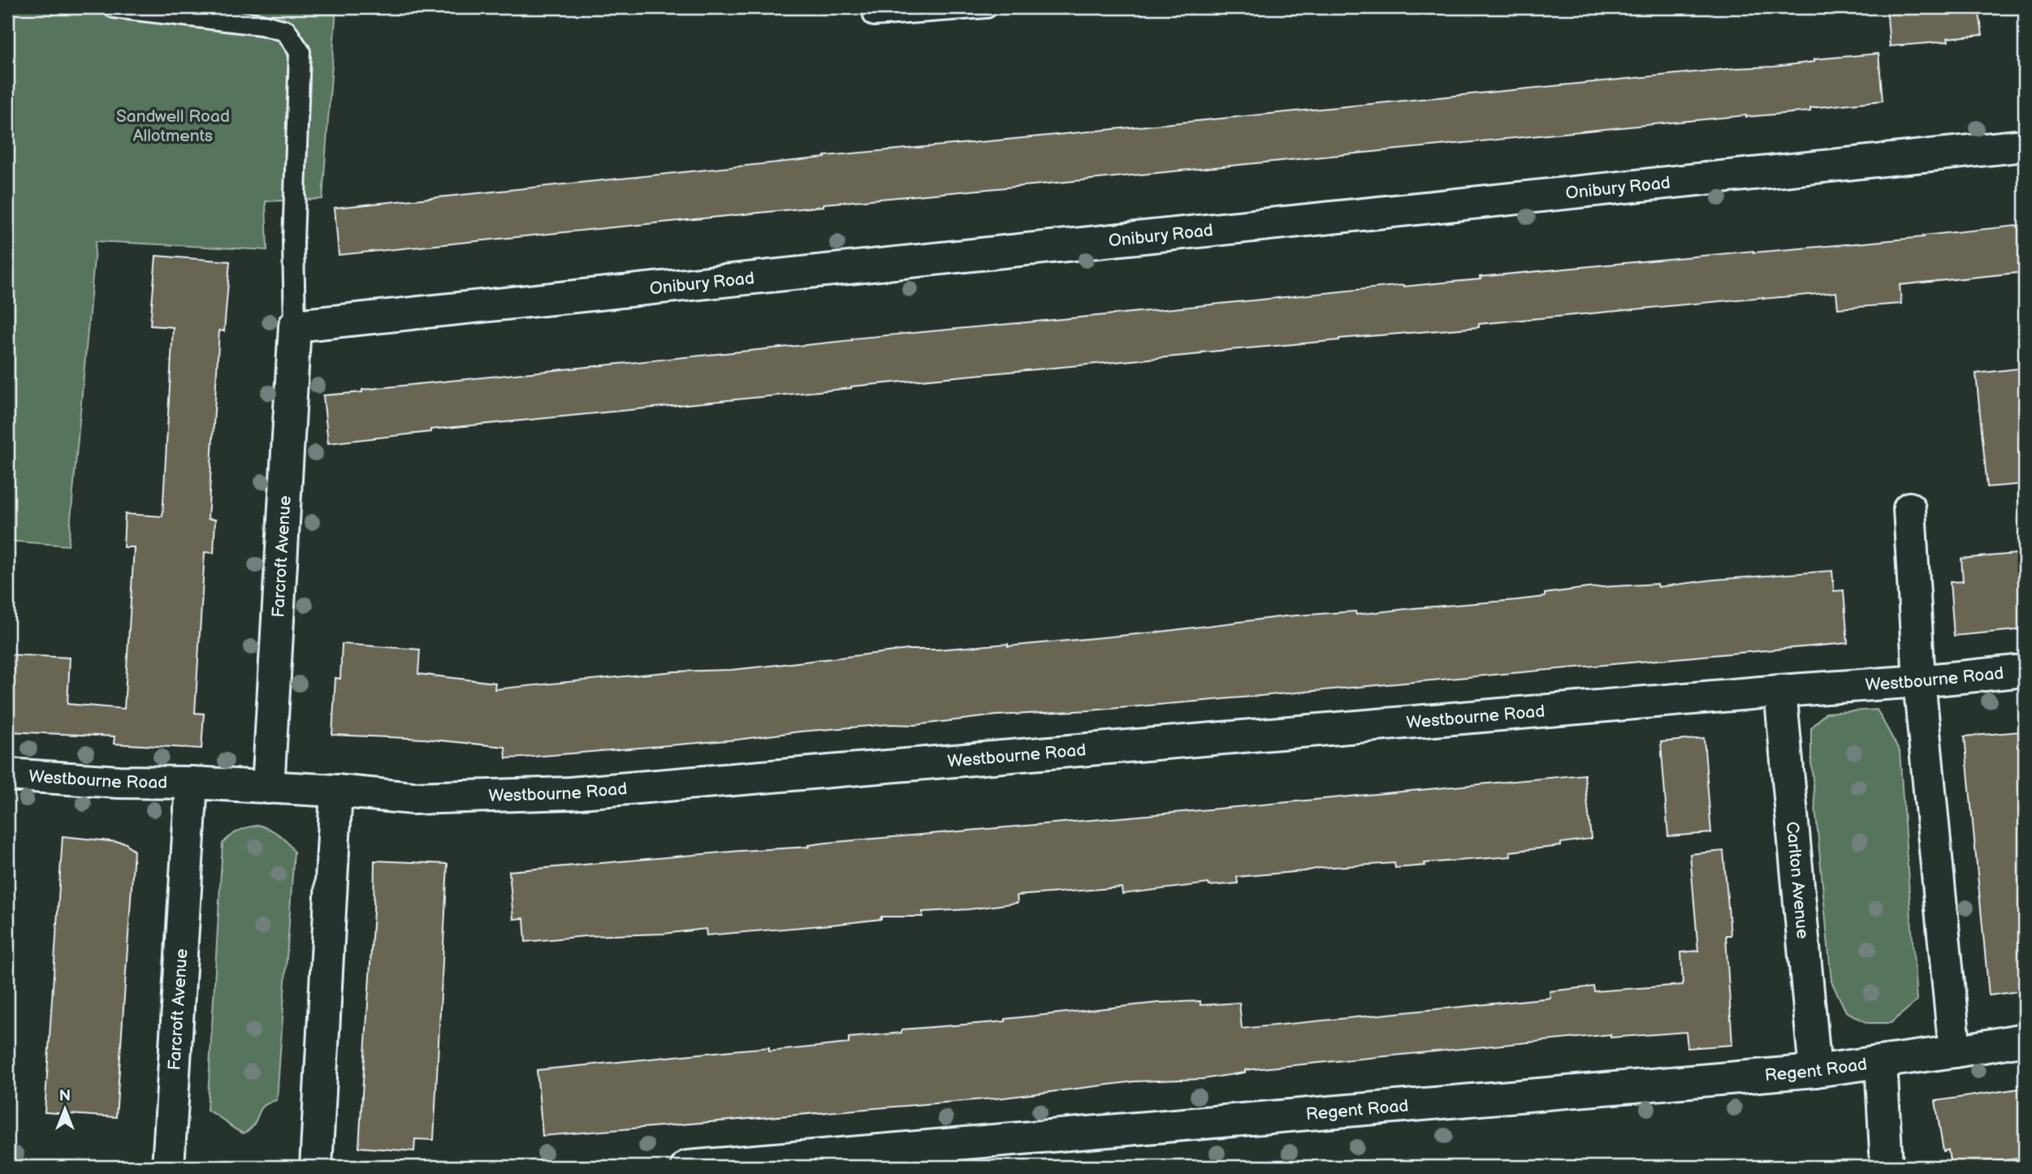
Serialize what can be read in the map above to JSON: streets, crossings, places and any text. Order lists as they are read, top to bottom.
{
  "streets": {
    "street": [
      "Onibury Road",
      "Farcroft Avenue",
      "Westbourne Road",
      "Carlton Avenue",
      "Regent Road"
    ]
  },
  "crossings": [
    ["Onibury Road", "Farcroft Avenue"],
    ["Farcroft Avenue", "Westbourne Road"],
    ["Westbourne Road", "Carlton Avenue"],
    ["Carlton Avenue", "Regent Road"]
  ],
  "parks": ["Sandwell Road Allotments"],
  "north": "top"
}
